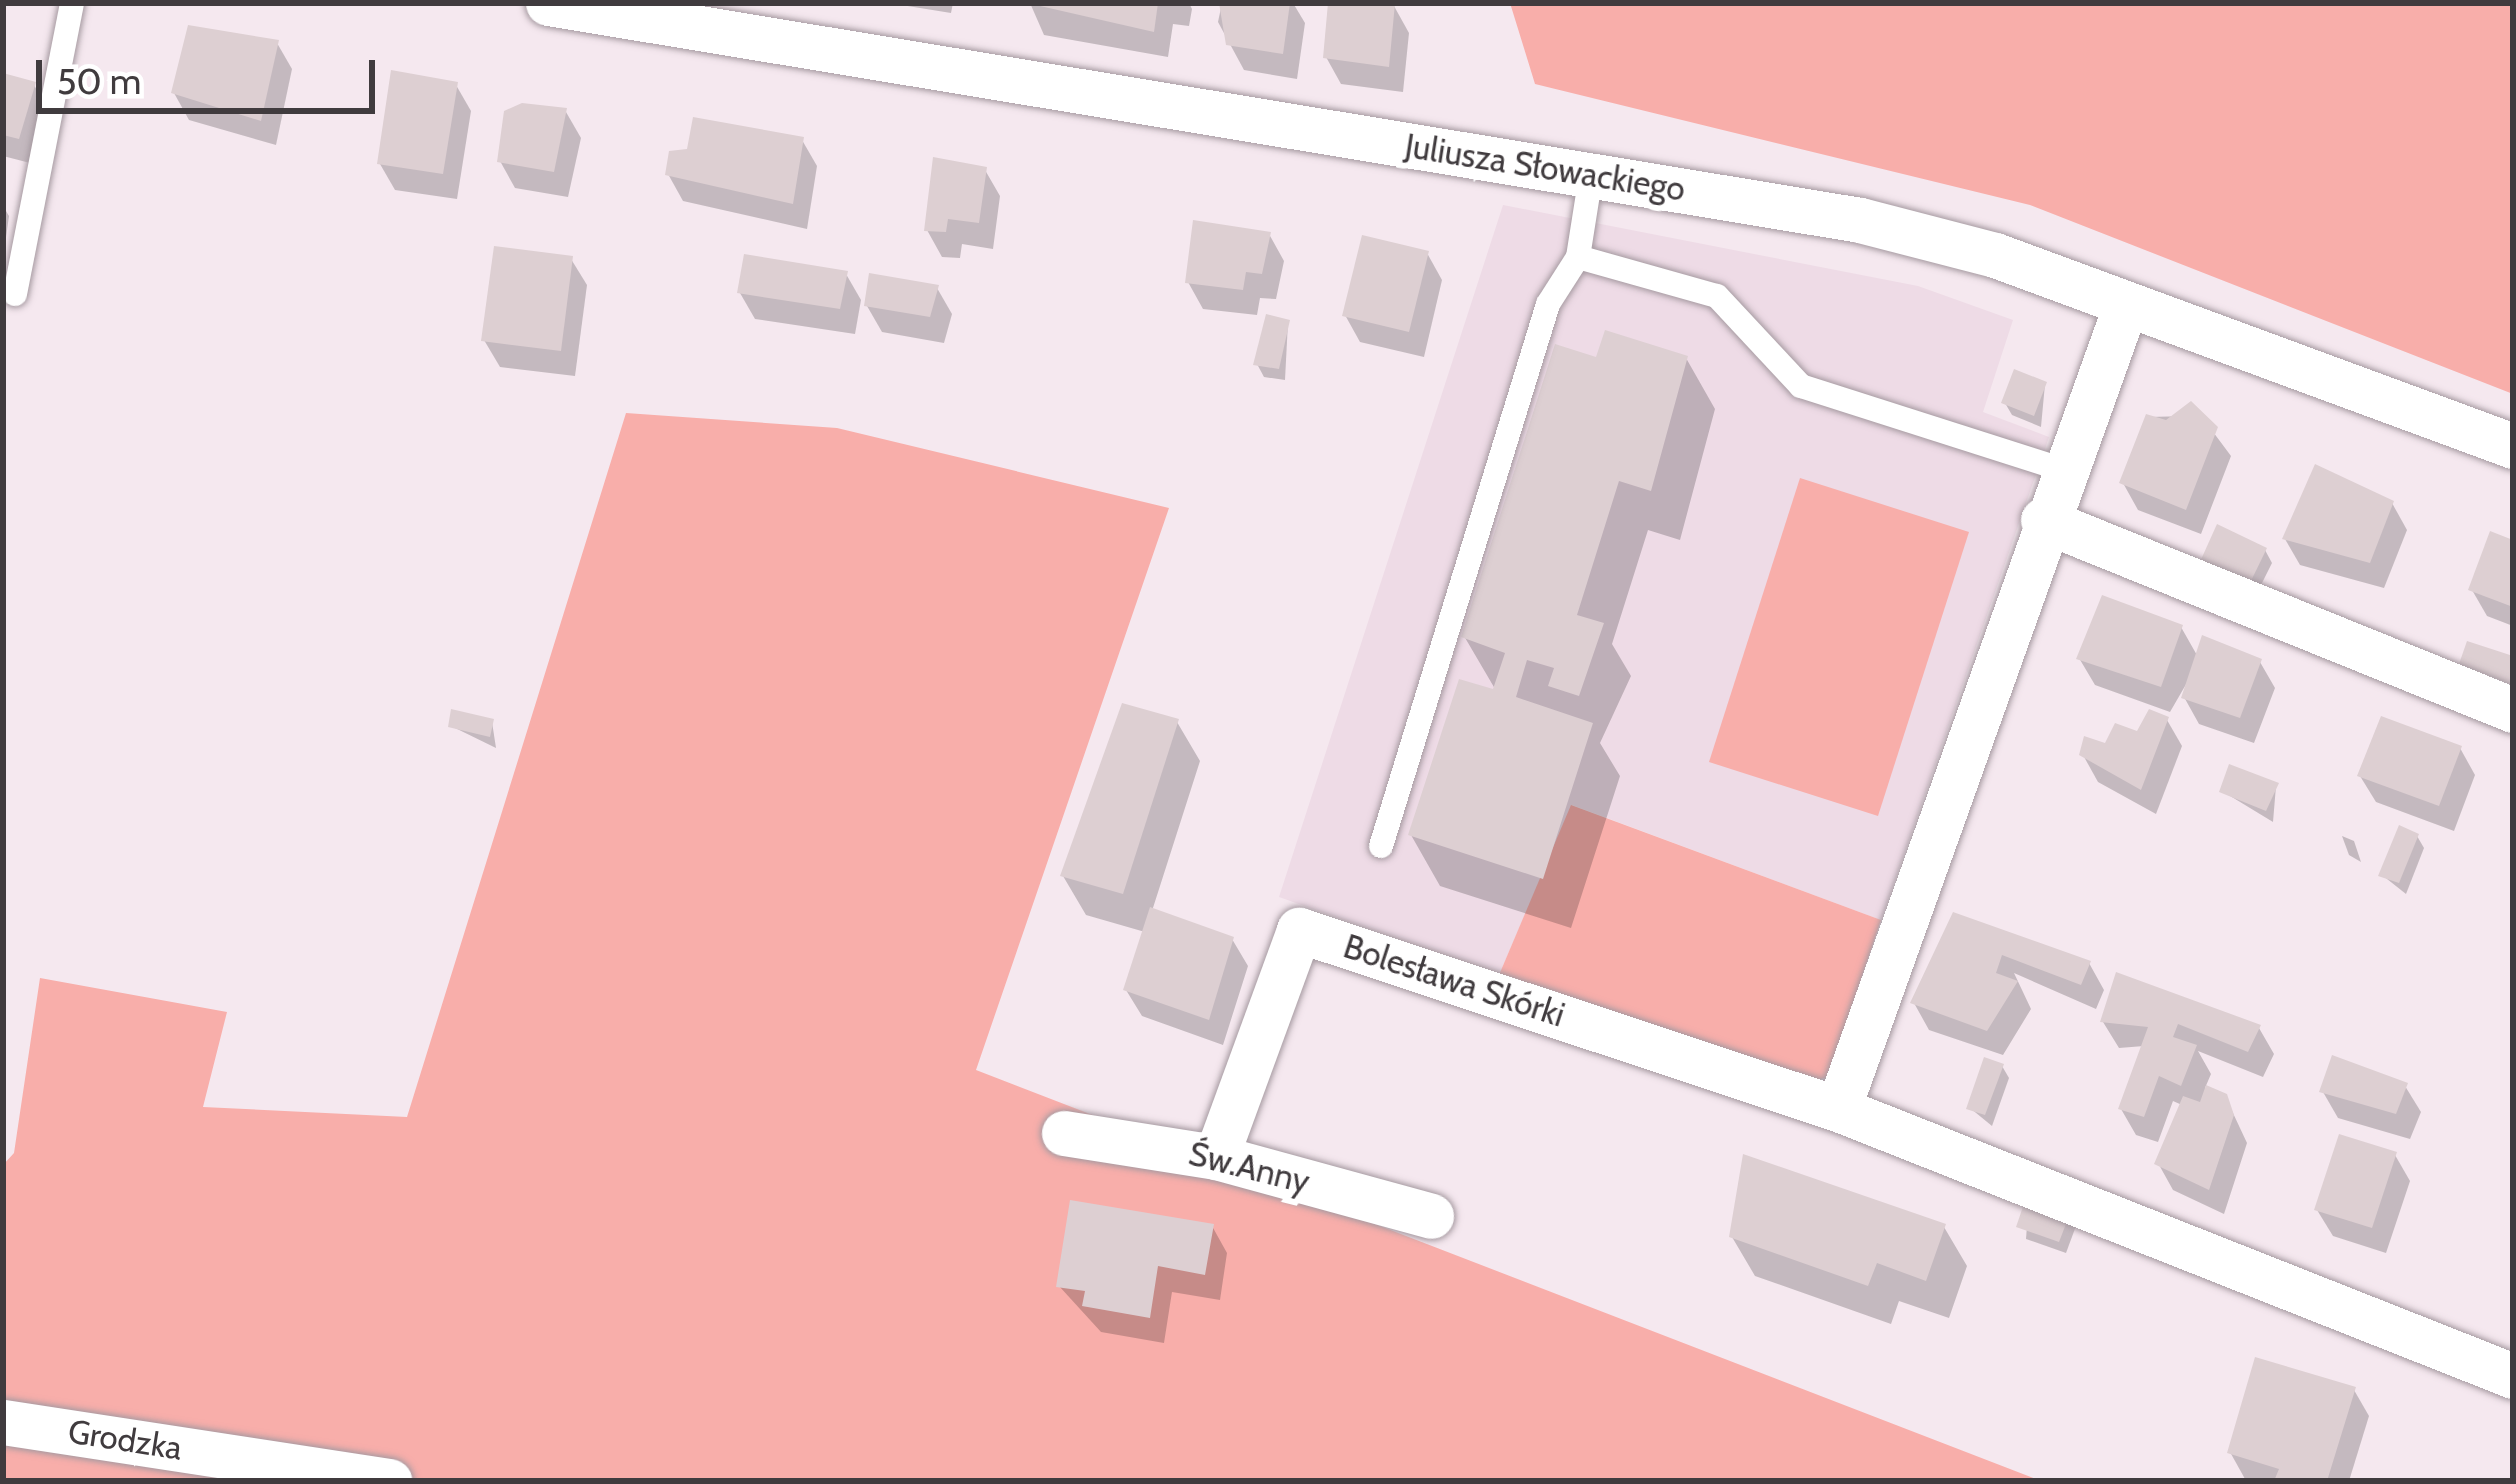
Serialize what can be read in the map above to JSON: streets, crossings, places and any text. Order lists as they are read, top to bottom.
{
  "streets": {
    "street": [
      "Juliusza Słowackiego",
      "Bolesława Skórki",
      "Św.Anny",
      "Grodzka"
    ]
  },
  "crossings": [
    ["Bolesława Skórki", "Św.Anny"]
  ],
  "scale_bar": "50 m"
}
